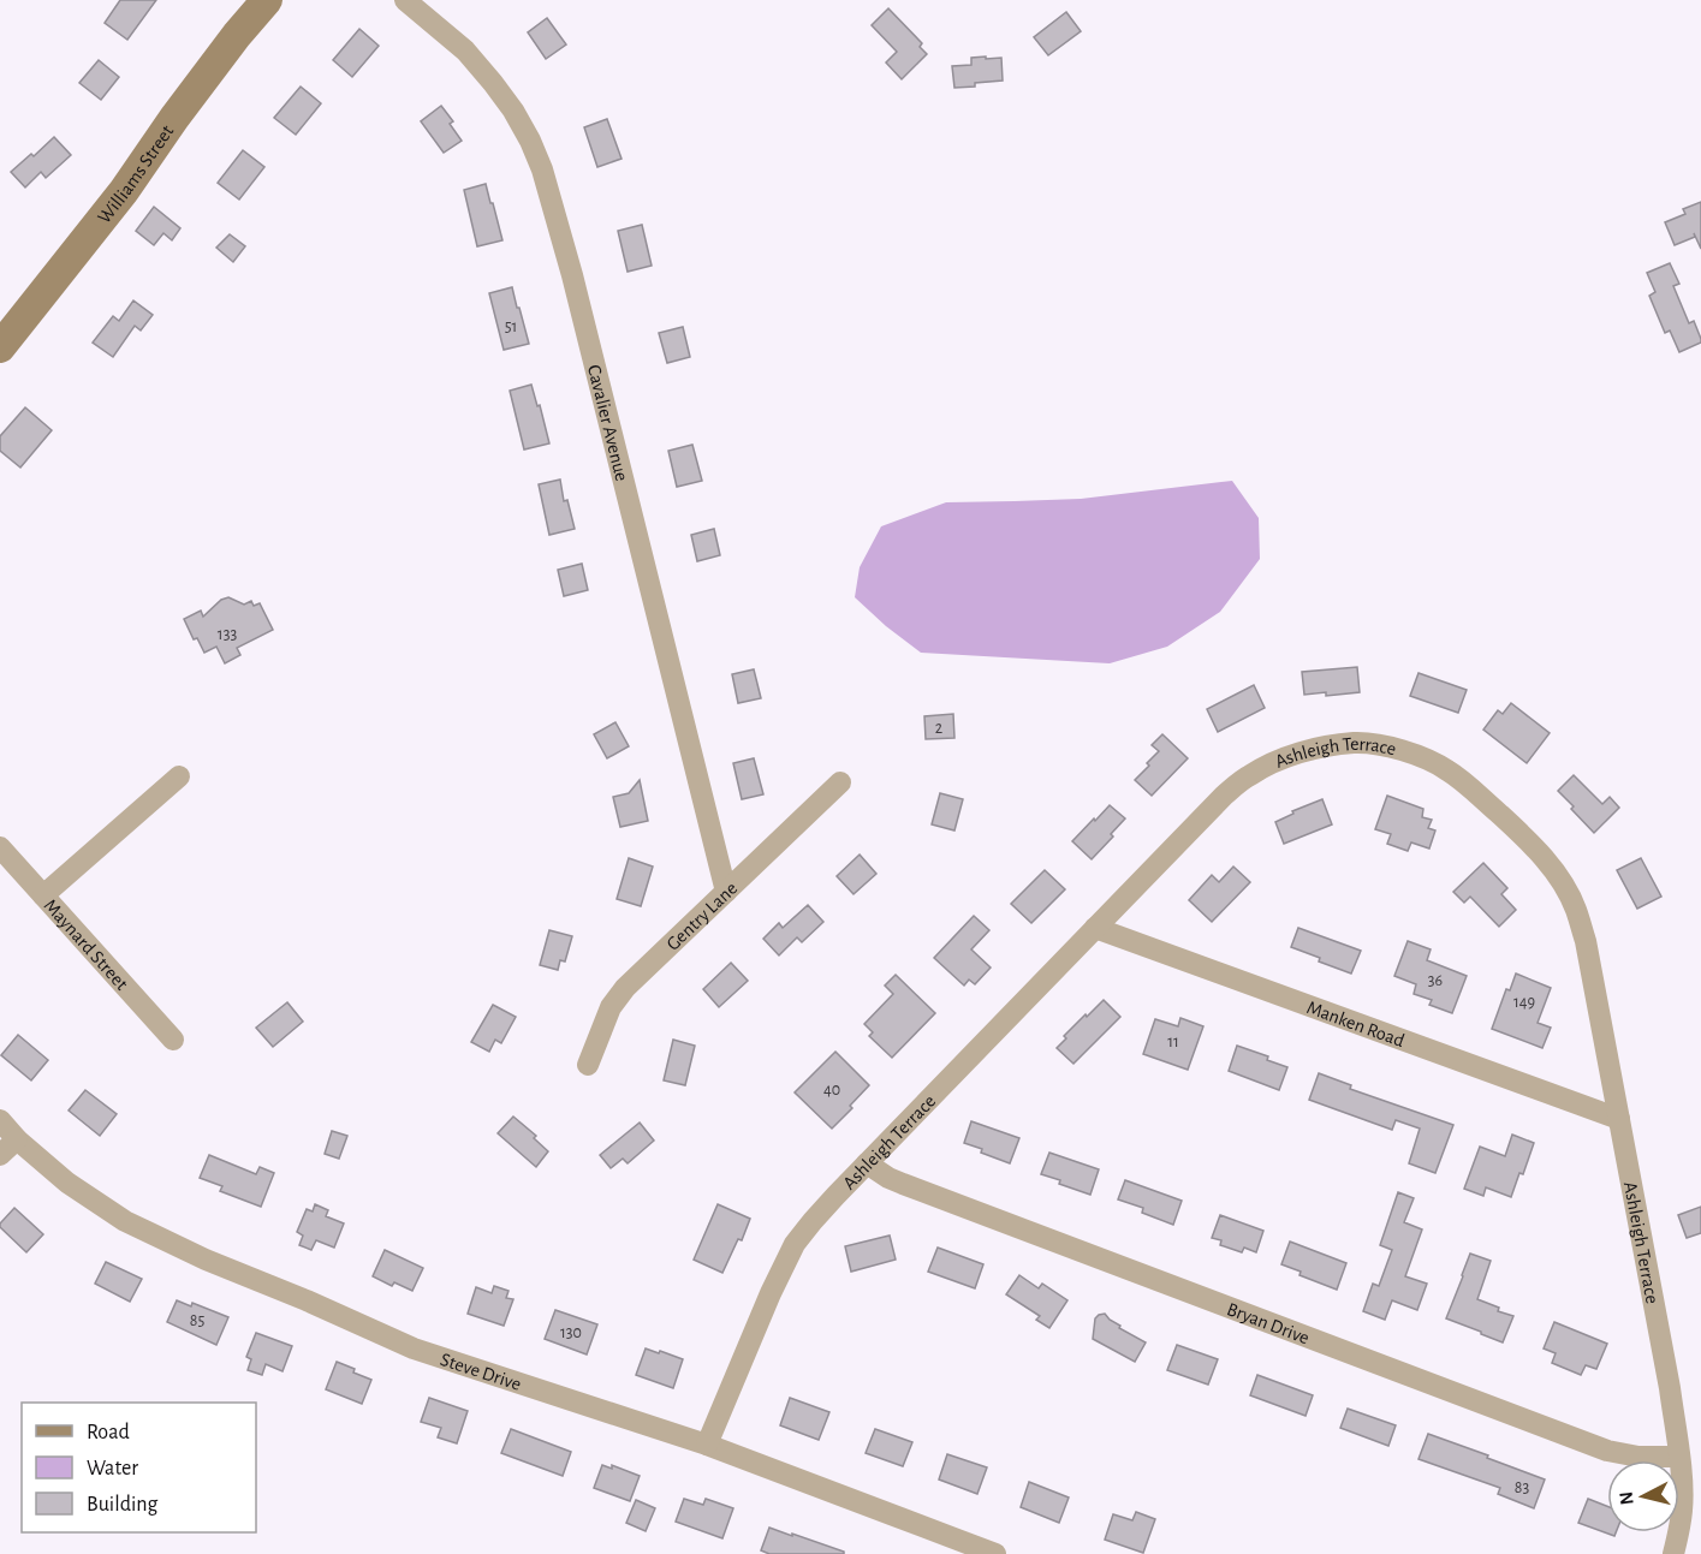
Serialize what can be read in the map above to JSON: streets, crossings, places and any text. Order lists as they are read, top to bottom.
{
  "streets": {
    "street": [
      "Williams Street",
      "Cavalier Avenue",
      "Ashleigh Terrace",
      "Gentry Lane",
      "Maynard Street",
      "Manken Road",
      "Bryan Drive",
      "Steve Drive"
    ]
  },
  "crossings": [
    ["Cavalier Avenue", "Gentry Lane"],
    ["Ashleigh Terrace", "Manken Road"],
    ["Ashleigh Terrace", "Bryan Drive"],
    ["Ashleigh Terrace", "Steve Drive"]
  ],
  "house_numbers": [
    "51",
    "133",
    "2",
    "36",
    "149",
    "11",
    "40",
    "85",
    "130",
    "83"
  ],
  "legend": ["Road", "Water", "Building"],
  "north": "left"
}
